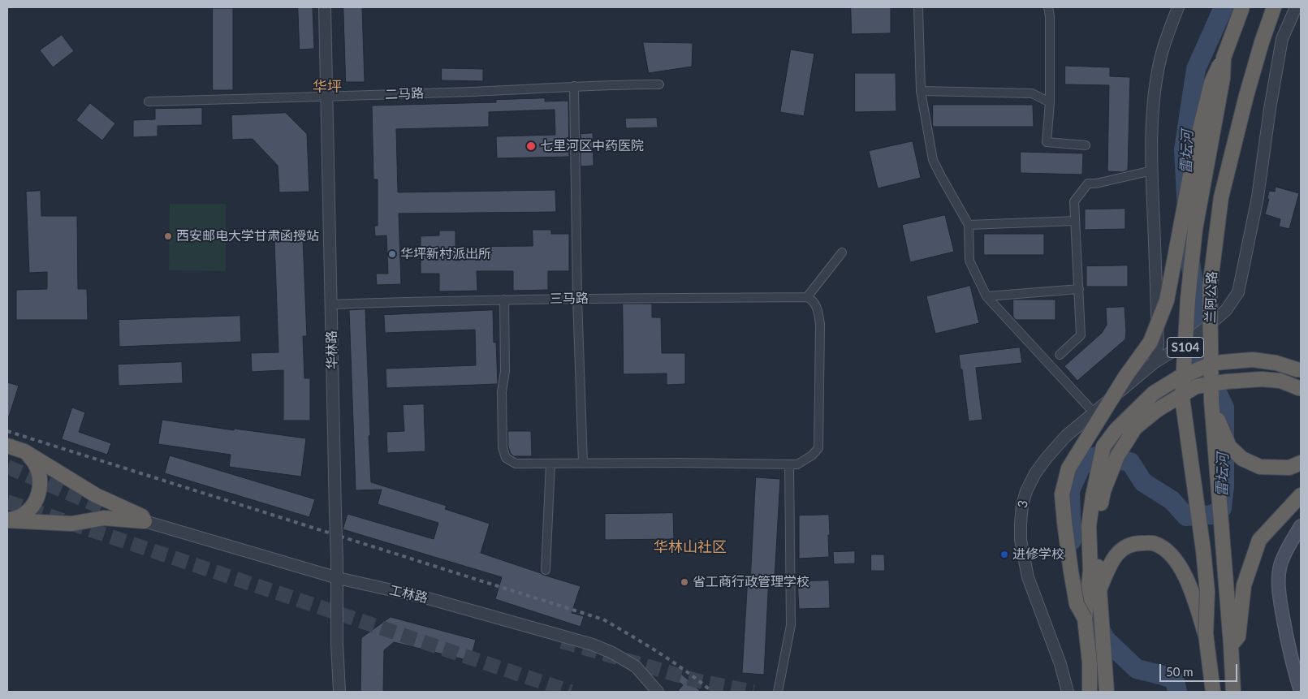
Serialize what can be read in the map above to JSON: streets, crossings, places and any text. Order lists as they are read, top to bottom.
{
  "streets": {
    "highway": ["兰阿公路", "S104"],
    "street": [
      "二马路",
      "三马路",
      "华林路",
      "3",
      "工林路"
    ]
  },
  "crossings": [
    ["二马路", "华林路"],
    ["三马路", "华林路"],
    ["华林路", "工林路"]
  ],
  "districts": ["华坪", "华林山社区"],
  "water": ["雷坛河"],
  "places": [
    "七里河区中药医院",
    "西安邮电大学甘肃函授站",
    "华坪新村派出所",
    "进修学校",
    "省工商行政管理学校"
  ],
  "scale_bar": "50 m"
}
